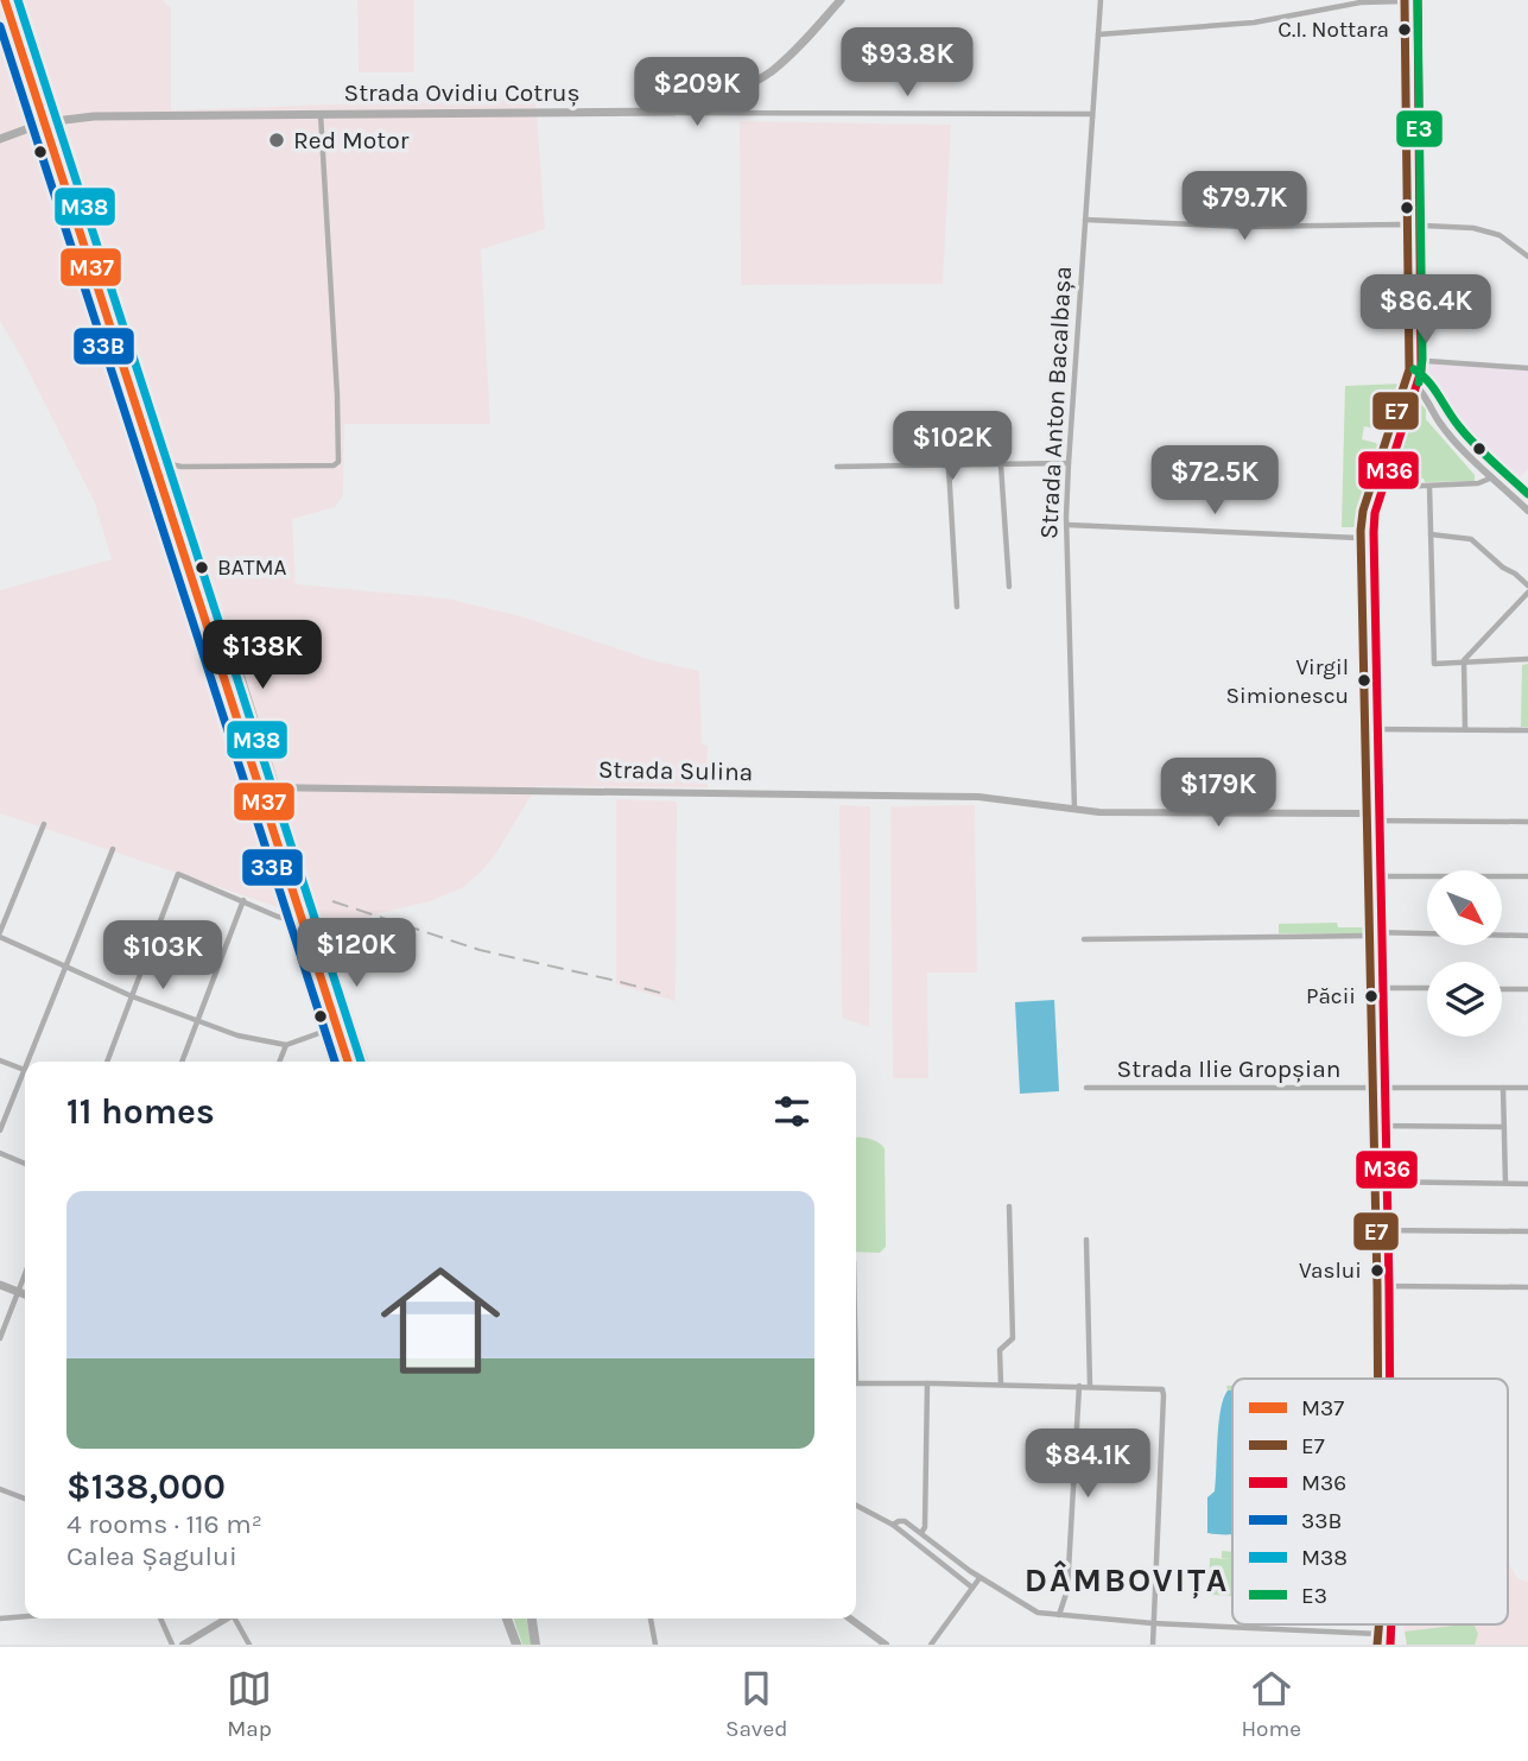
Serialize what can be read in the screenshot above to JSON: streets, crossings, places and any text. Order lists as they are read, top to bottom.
{
  "streets": {
    "main road": ["Strada Ovidiu Cotruș"],
    "street": ["Strada Anton Bacalbașa", "Strada Sulina", "Strada Ilie Gropșian"]
  },
  "crossings": [
    ["Strada Anton Bacalbașa", "Strada Sulina"]
  ],
  "districts": ["DÂMBOVIȚA"],
  "places": [
    "C.I. Nottara",
    "Red Motor",
    "BATMA",
    "Virgil Simionescu",
    "Păcii",
    "Vaslui"
  ],
  "lines": [
    "transit line M37",
    "transit line E7",
    "transit line M36",
    "transit line M38",
    "transit line E3",
    "transit line 33B"
  ],
  "legend": [
    "M37",
    "E7",
    "M36",
    "33B",
    "M38",
    "E3"
  ],
  "north": "bottom right",
  "page": {
    "price": [
      "$93.8K",
      "$209K",
      "$79.7K",
      "$86.4K",
      "$102K",
      "$72.5K",
      "$138K",
      "$179K",
      "$120K",
      "$103K",
      "$84.1K"
    ],
    "heading": "11 homes",
    "list": [
      {
        "name": "$138,000",
        "note": "4 rooms · 116 m² · Calea Șagului"
      }
    ],
    "tabs": ["Map", "Saved", "Home"]
  }
}
